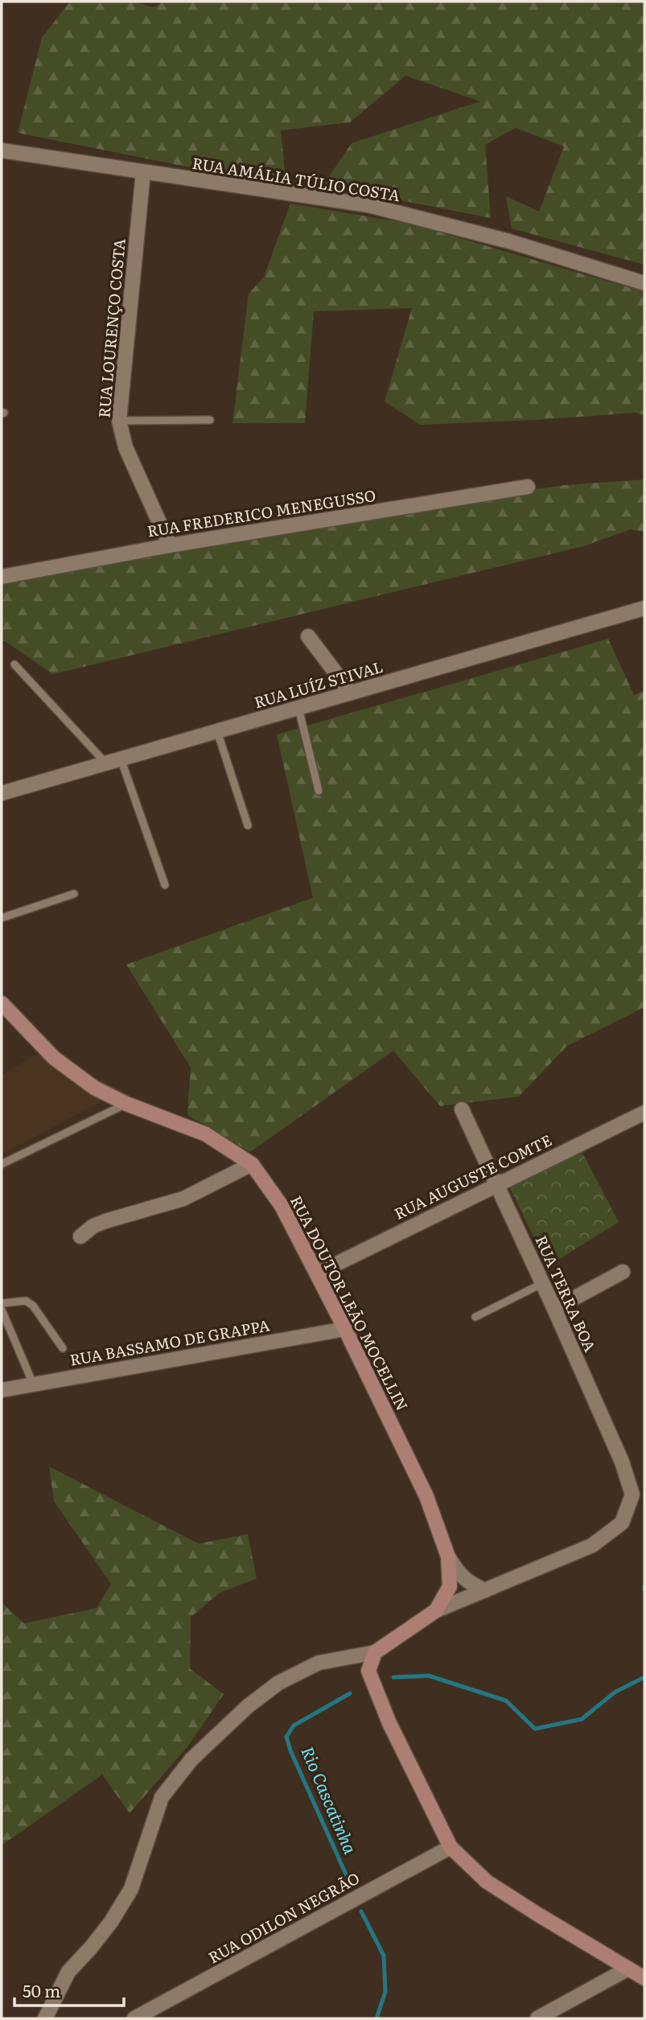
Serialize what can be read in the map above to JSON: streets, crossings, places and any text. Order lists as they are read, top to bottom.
{
  "streets": {
    "street": [
      "RUA AMÁLIA TÚLIO COSTA",
      "RUA LOURENÇO COSTA",
      "RUA FREDERICO MENEGUSSO",
      "RUA LUÍZ STIVAL",
      "RUA AUGUSTE COMTE",
      "RUA TERRA BOA",
      "RUA DOUTOR LEÃO MOCELLIN",
      "RUA BASSAMO DE GRAPPA",
      "RUA ODILON NEGRÃO"
    ]
  },
  "crossings": [
    ["RUA AMÁLIA TÚLIO COSTA", "RUA LOURENÇO COSTA"],
    ["RUA LOURENÇO COSTA", "RUA FREDERICO MENEGUSSO"],
    ["RUA AUGUSTE COMTE", "RUA TERRA BOA"],
    ["RUA AUGUSTE COMTE", "RUA DOUTOR LEÃO MOCELLIN"],
    ["RUA DOUTOR LEÃO MOCELLIN", "RUA BASSAMO DE GRAPPA"]
  ],
  "water": ["Rio Cascatinha"],
  "scale_bar": "50 m"
}
